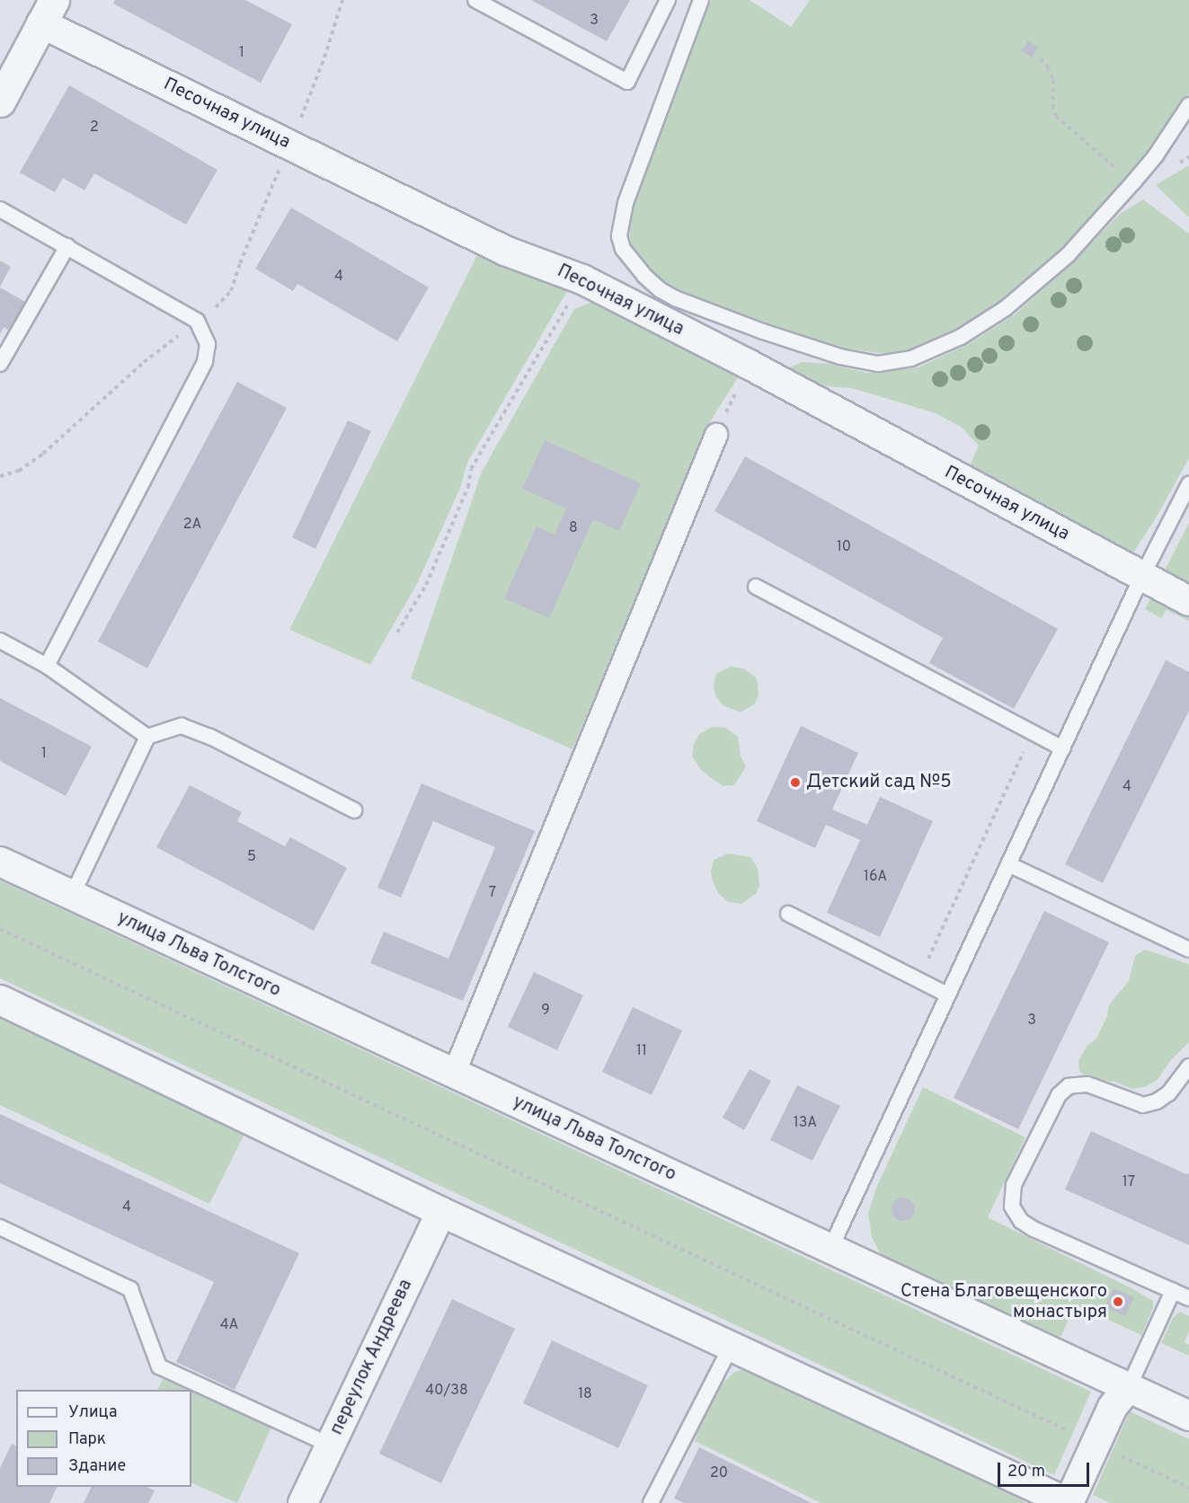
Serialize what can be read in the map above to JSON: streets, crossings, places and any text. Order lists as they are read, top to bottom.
{
  "streets": {
    "street": ["Песочная улица", "улица Льва Толстого", "переулок Андреева"]
  },
  "places": ["Детский сад №5", "Стена Благовещенского монастыря"],
  "house_numbers": [
    "3",
    "1",
    "2",
    "4",
    "2А",
    "8",
    "10",
    "1",
    "4",
    "5",
    "16А",
    "7",
    "9",
    "3",
    "11",
    "13А",
    "17",
    "4",
    "4А",
    "40/38",
    "18",
    "20"
  ],
  "legend": ["Улица", "Парк", "Здание"],
  "scale_bar": "20 m"
}
